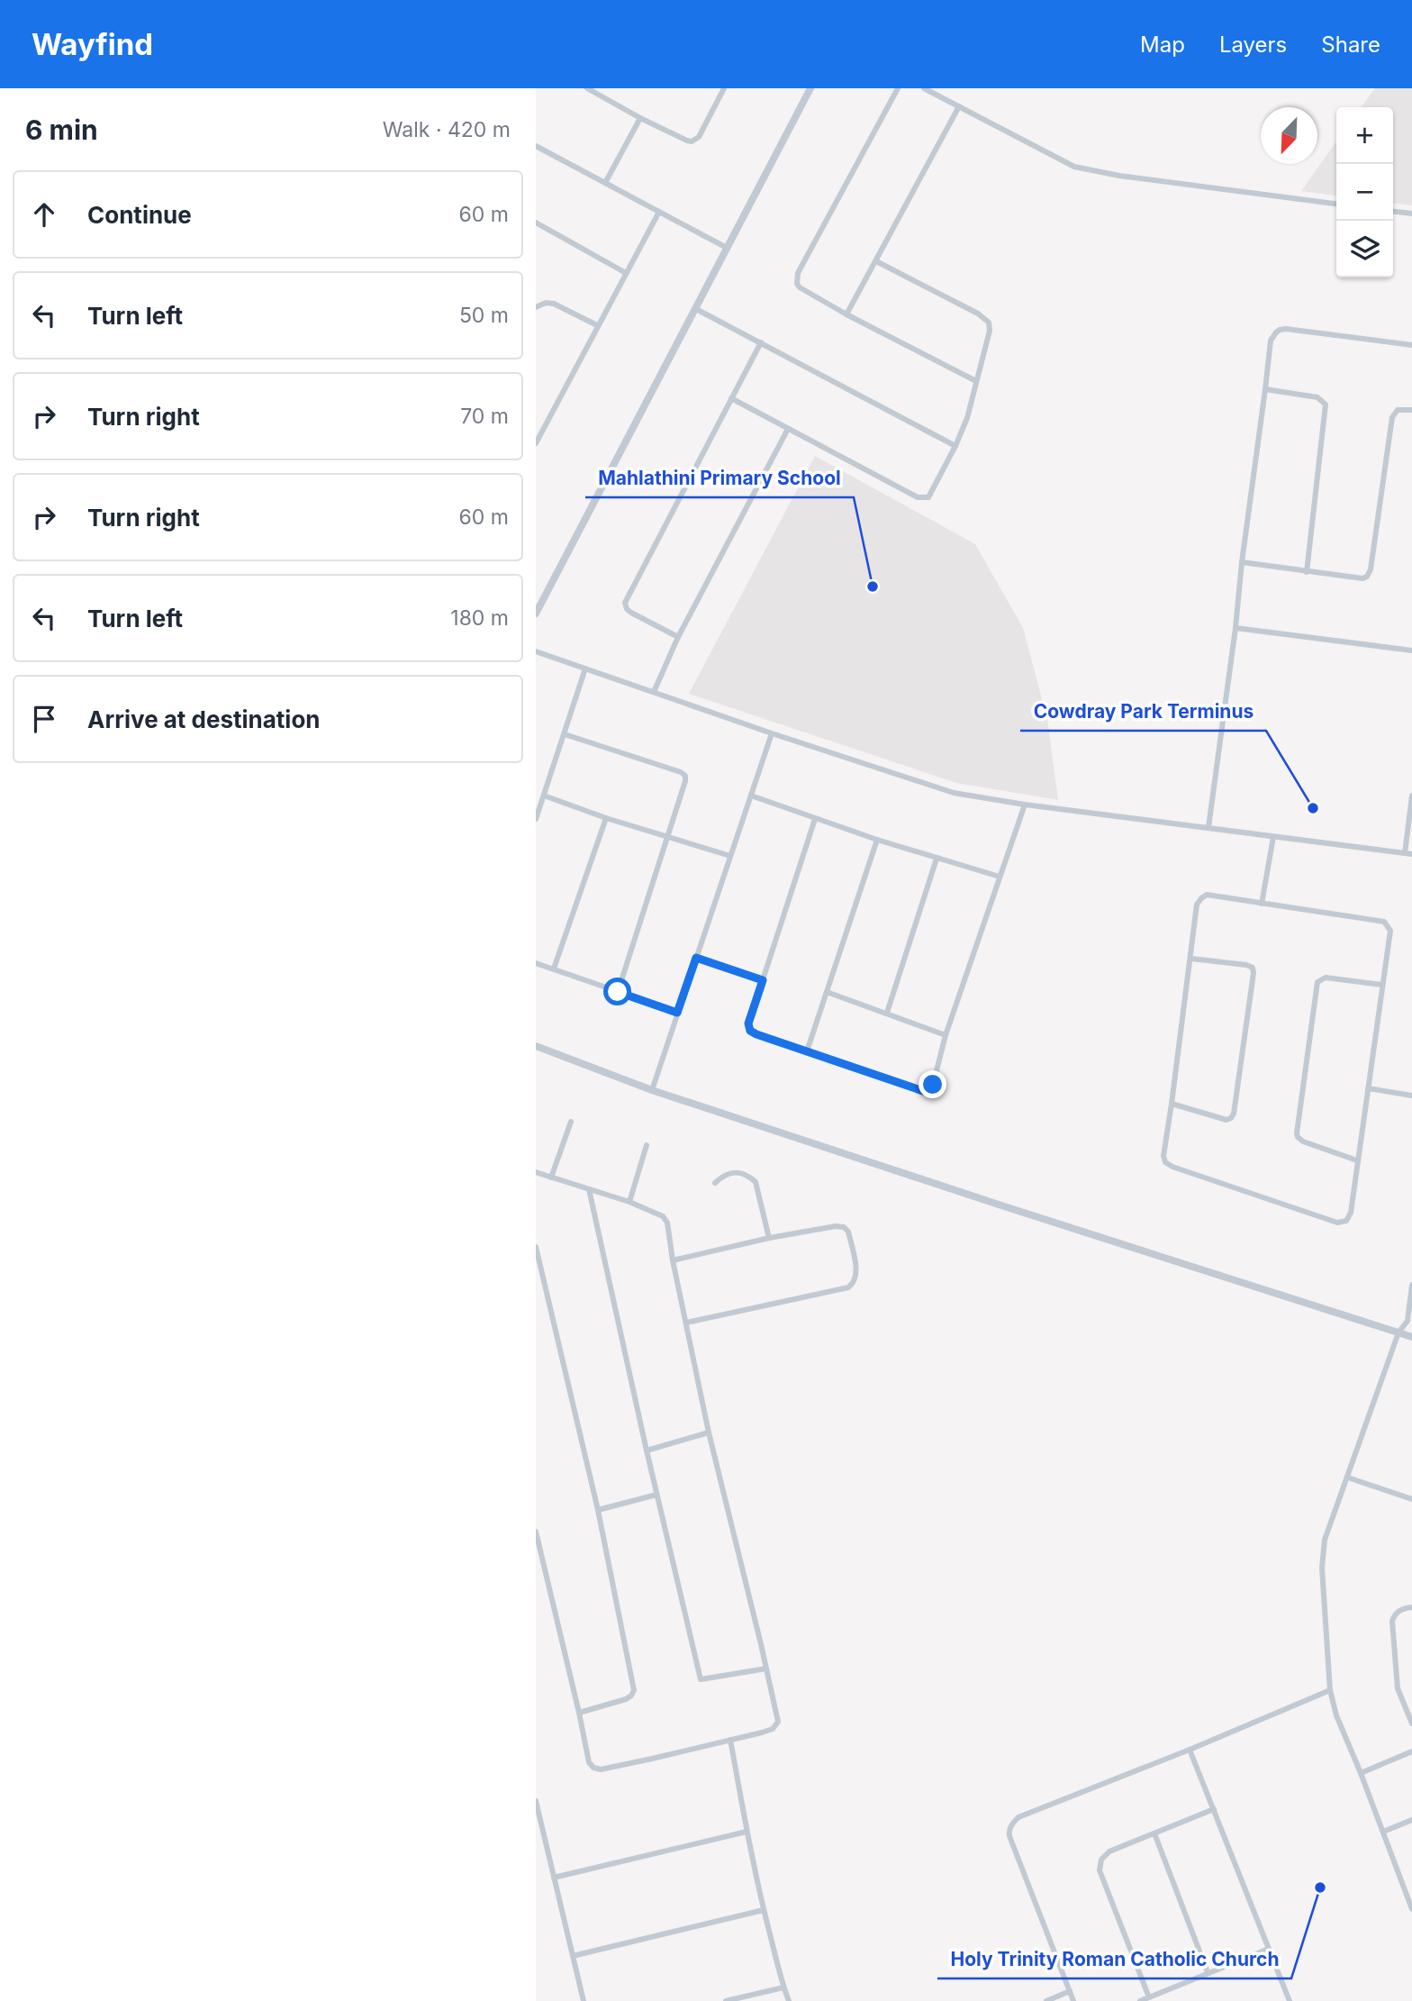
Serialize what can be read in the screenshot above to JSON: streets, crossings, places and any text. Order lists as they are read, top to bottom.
{
  "places": ["Mahlathini Primary School", "Cowdray Park Terminus", "Holy Trinity Roman Catholic Church"],
  "north": "bottom left",
  "page": {
    "header": "Wayfind",
    "nav": ["Map", "Layers", "Share"],
    "heading": ["6 min", "Walk · 420 m"],
    "map_buttons": ["+", "−"],
    "list": [
      ["Continue", "60 m"],
      ["Turn left", "50 m"],
      ["Turn right", "70 m"],
      ["Turn right", "60 m"],
      ["Turn left", "180 m"],
      "Arrive at destination"
    ]
  }
}
